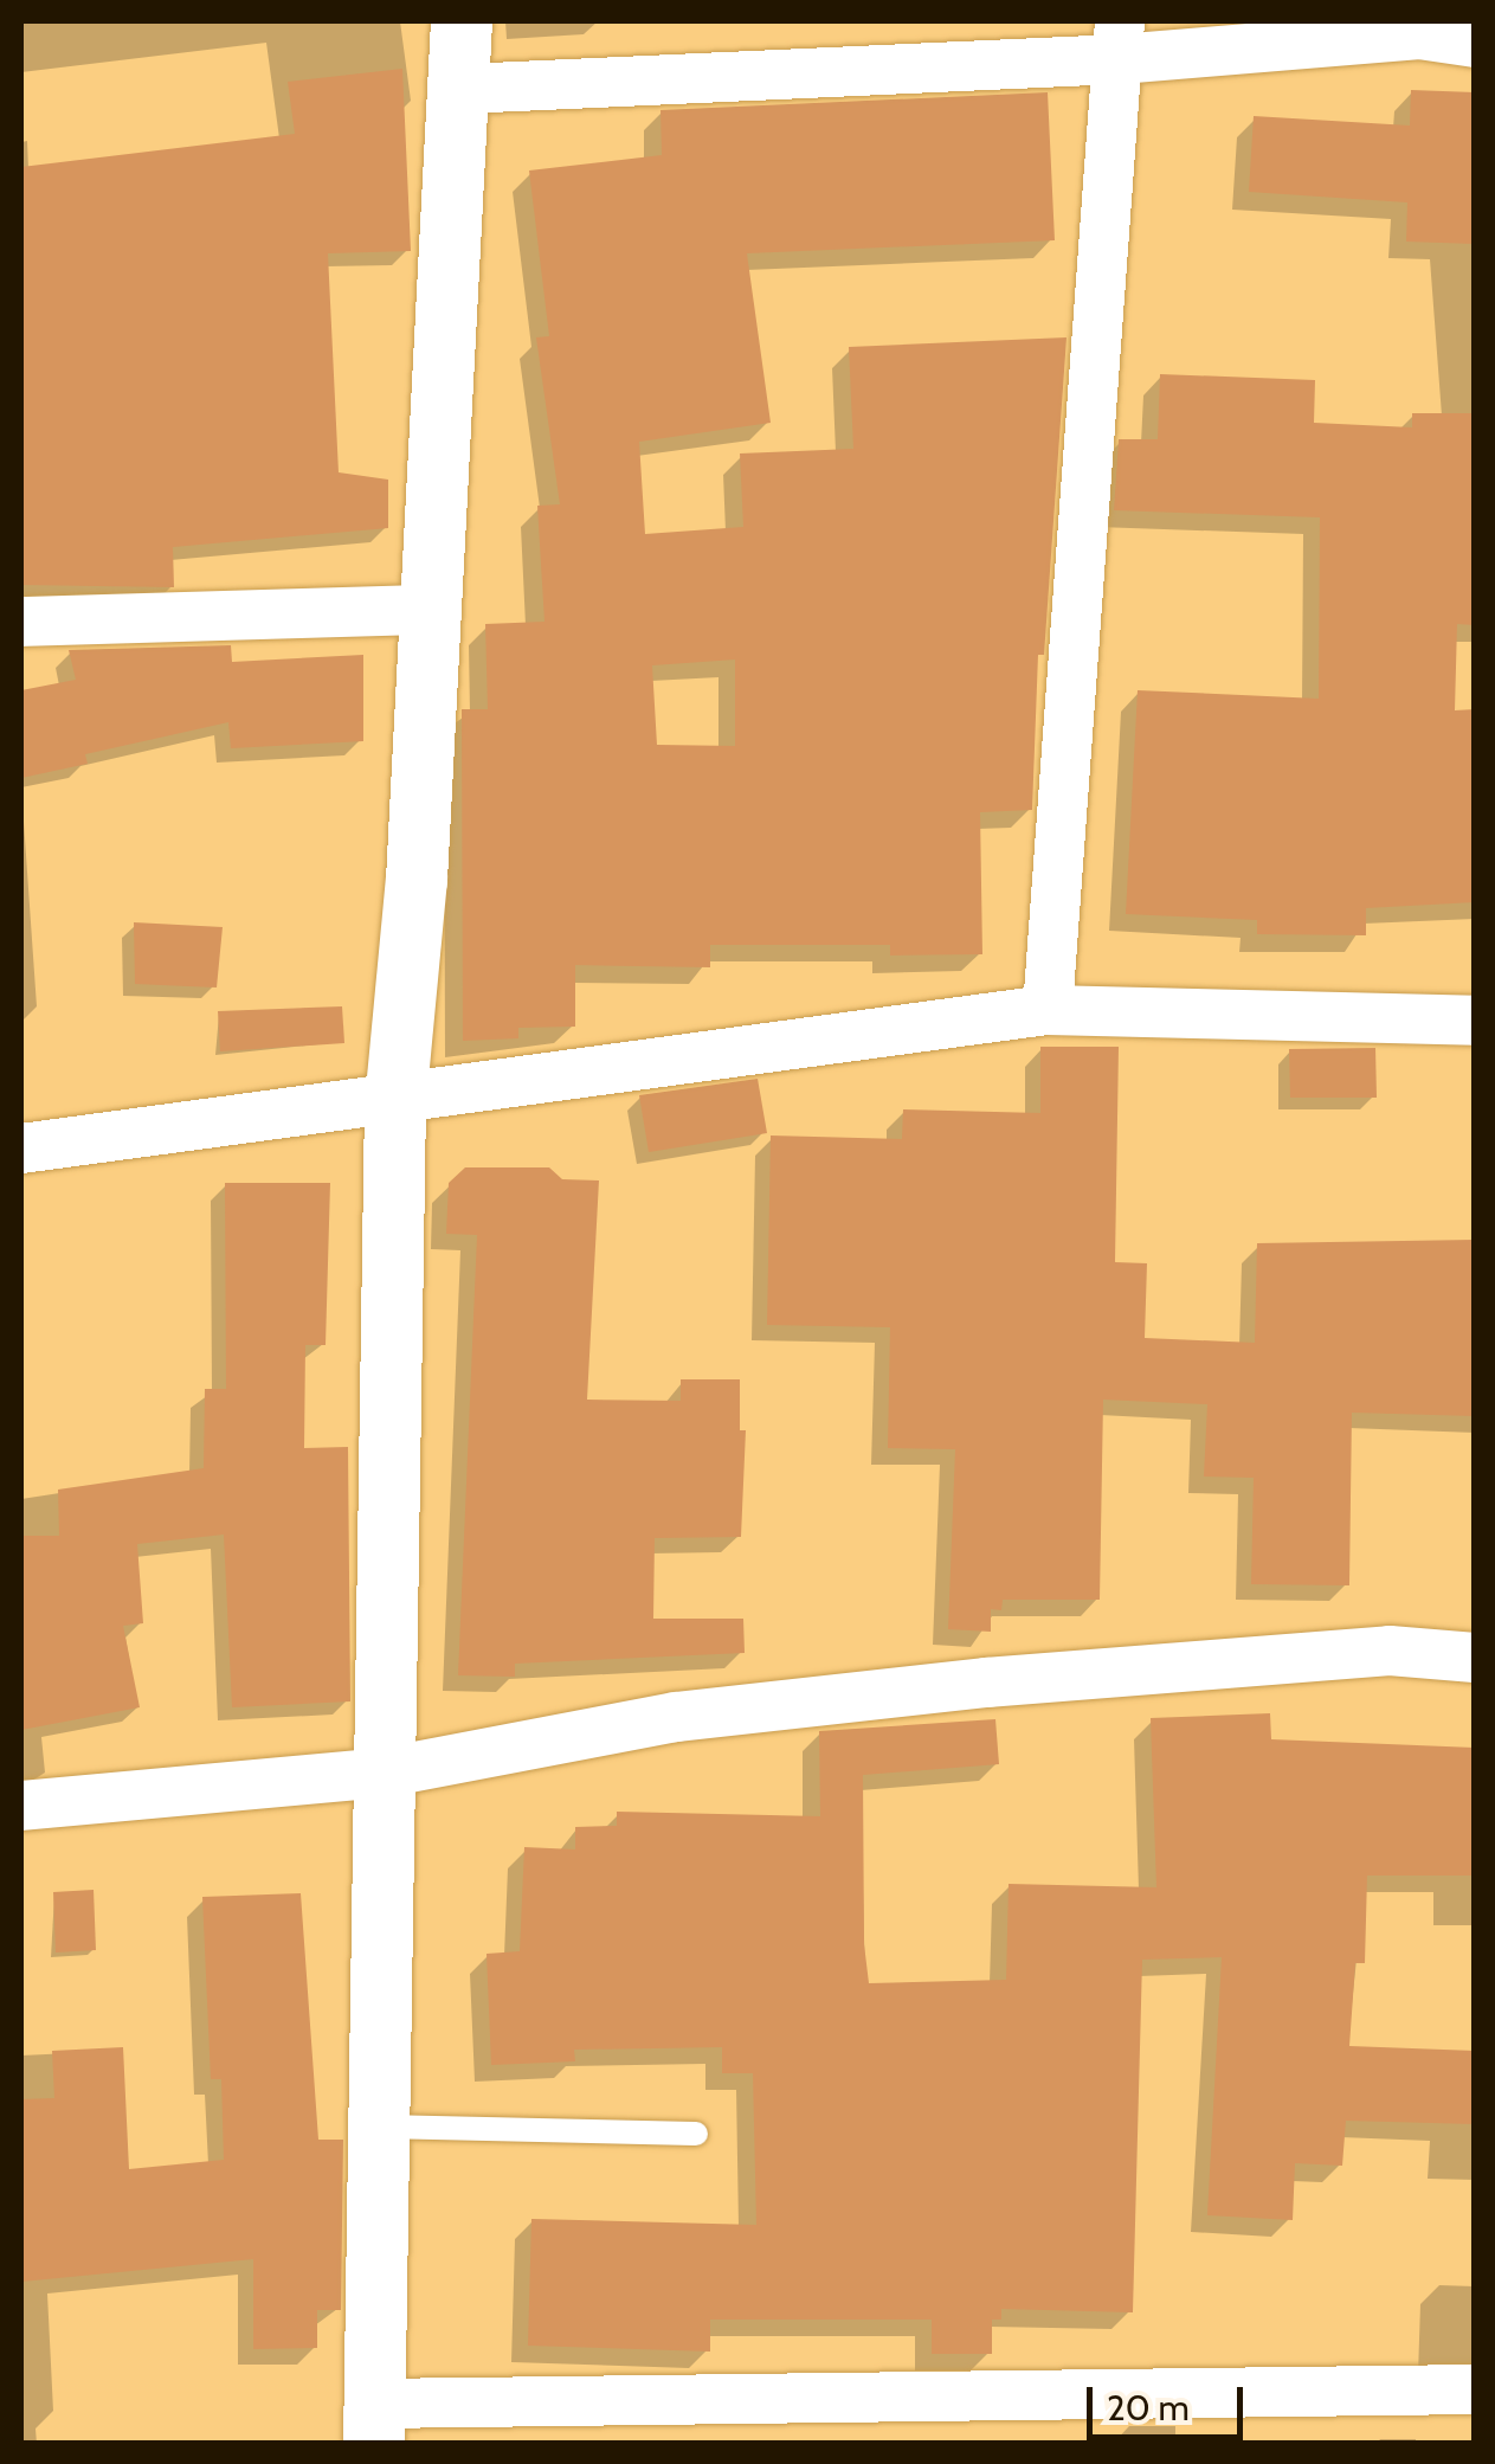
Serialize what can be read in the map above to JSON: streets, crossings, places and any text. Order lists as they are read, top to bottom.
{
  "scale_bar": "20 m"
}
